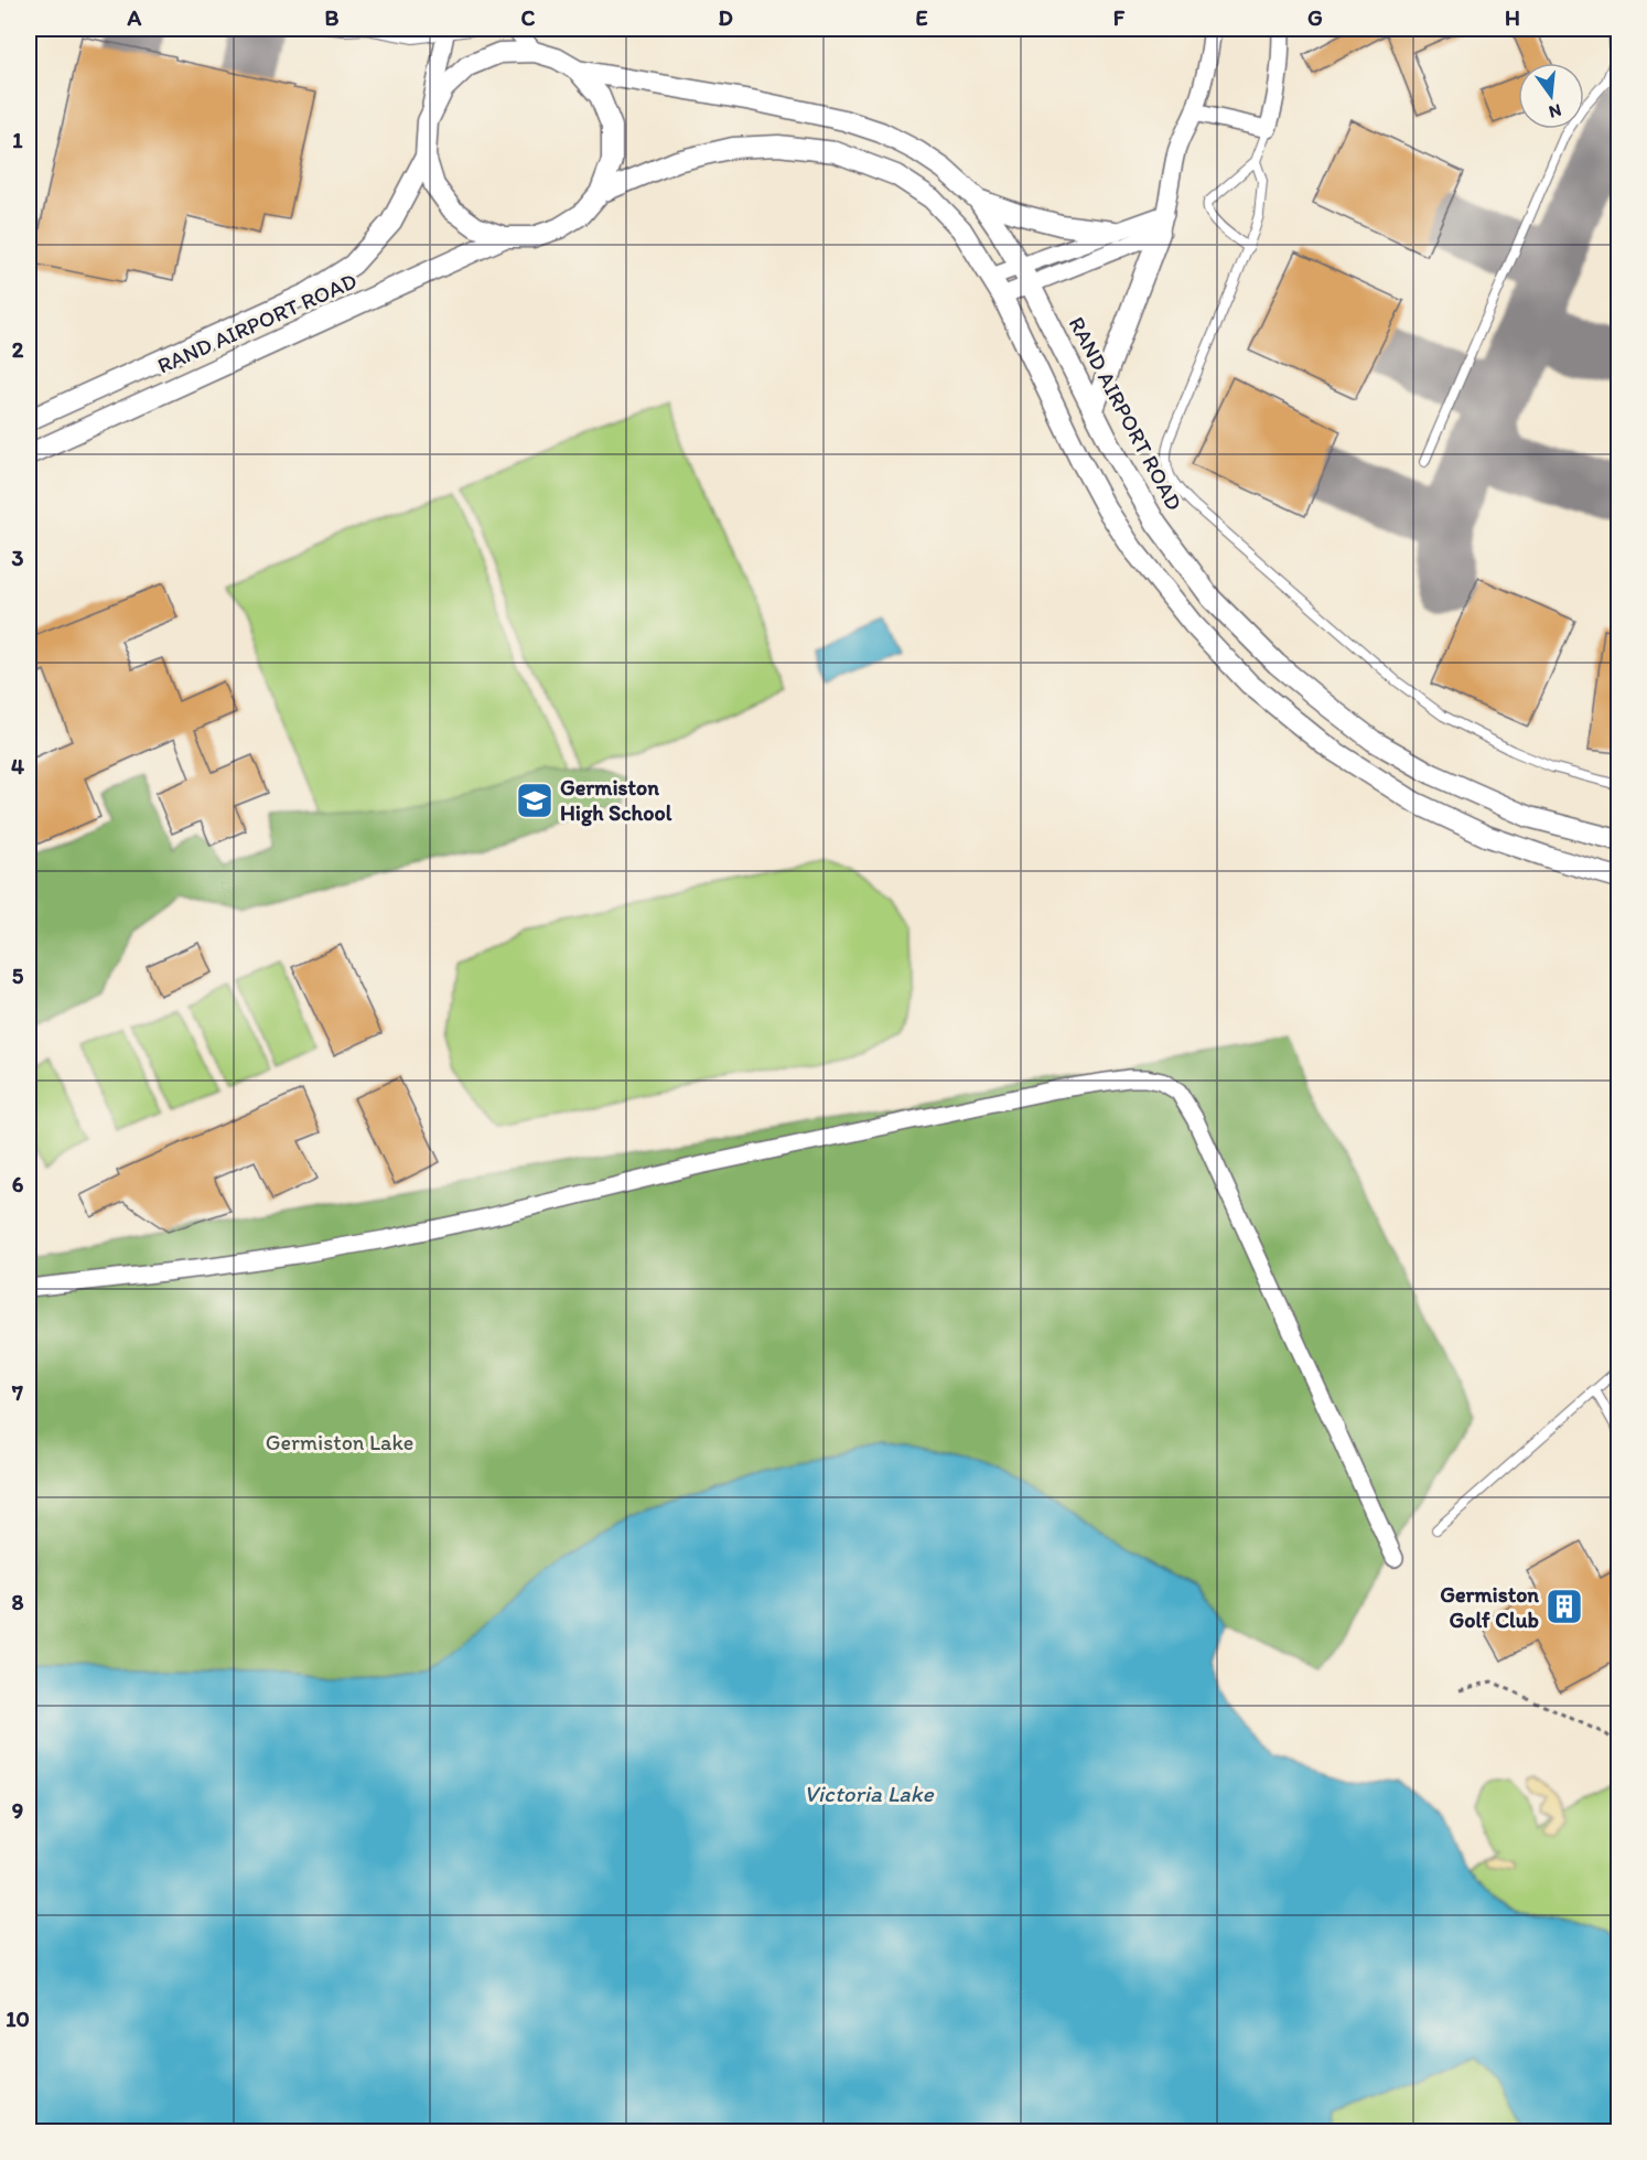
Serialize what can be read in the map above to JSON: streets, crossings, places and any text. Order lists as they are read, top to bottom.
{
  "streets": {
    "street": ["RAND AIRPORT ROAD"]
  },
  "water": ["Victoria Lake"],
  "parks": ["Germiston Lake"],
  "places": {
    "school or university": ["Germiston High School"],
    "building": ["Germiston Golf Club"]
  },
  "north": "bottom",
  "grid": {
    "columns": [
      "A",
      "B",
      "C",
      "D",
      "E",
      "F",
      "G",
      "H"
    ],
    "rows": [
      "1",
      "2",
      "3",
      "4",
      "5",
      "6",
      "7",
      "8",
      "9",
      "10"
    ]
  }
}
